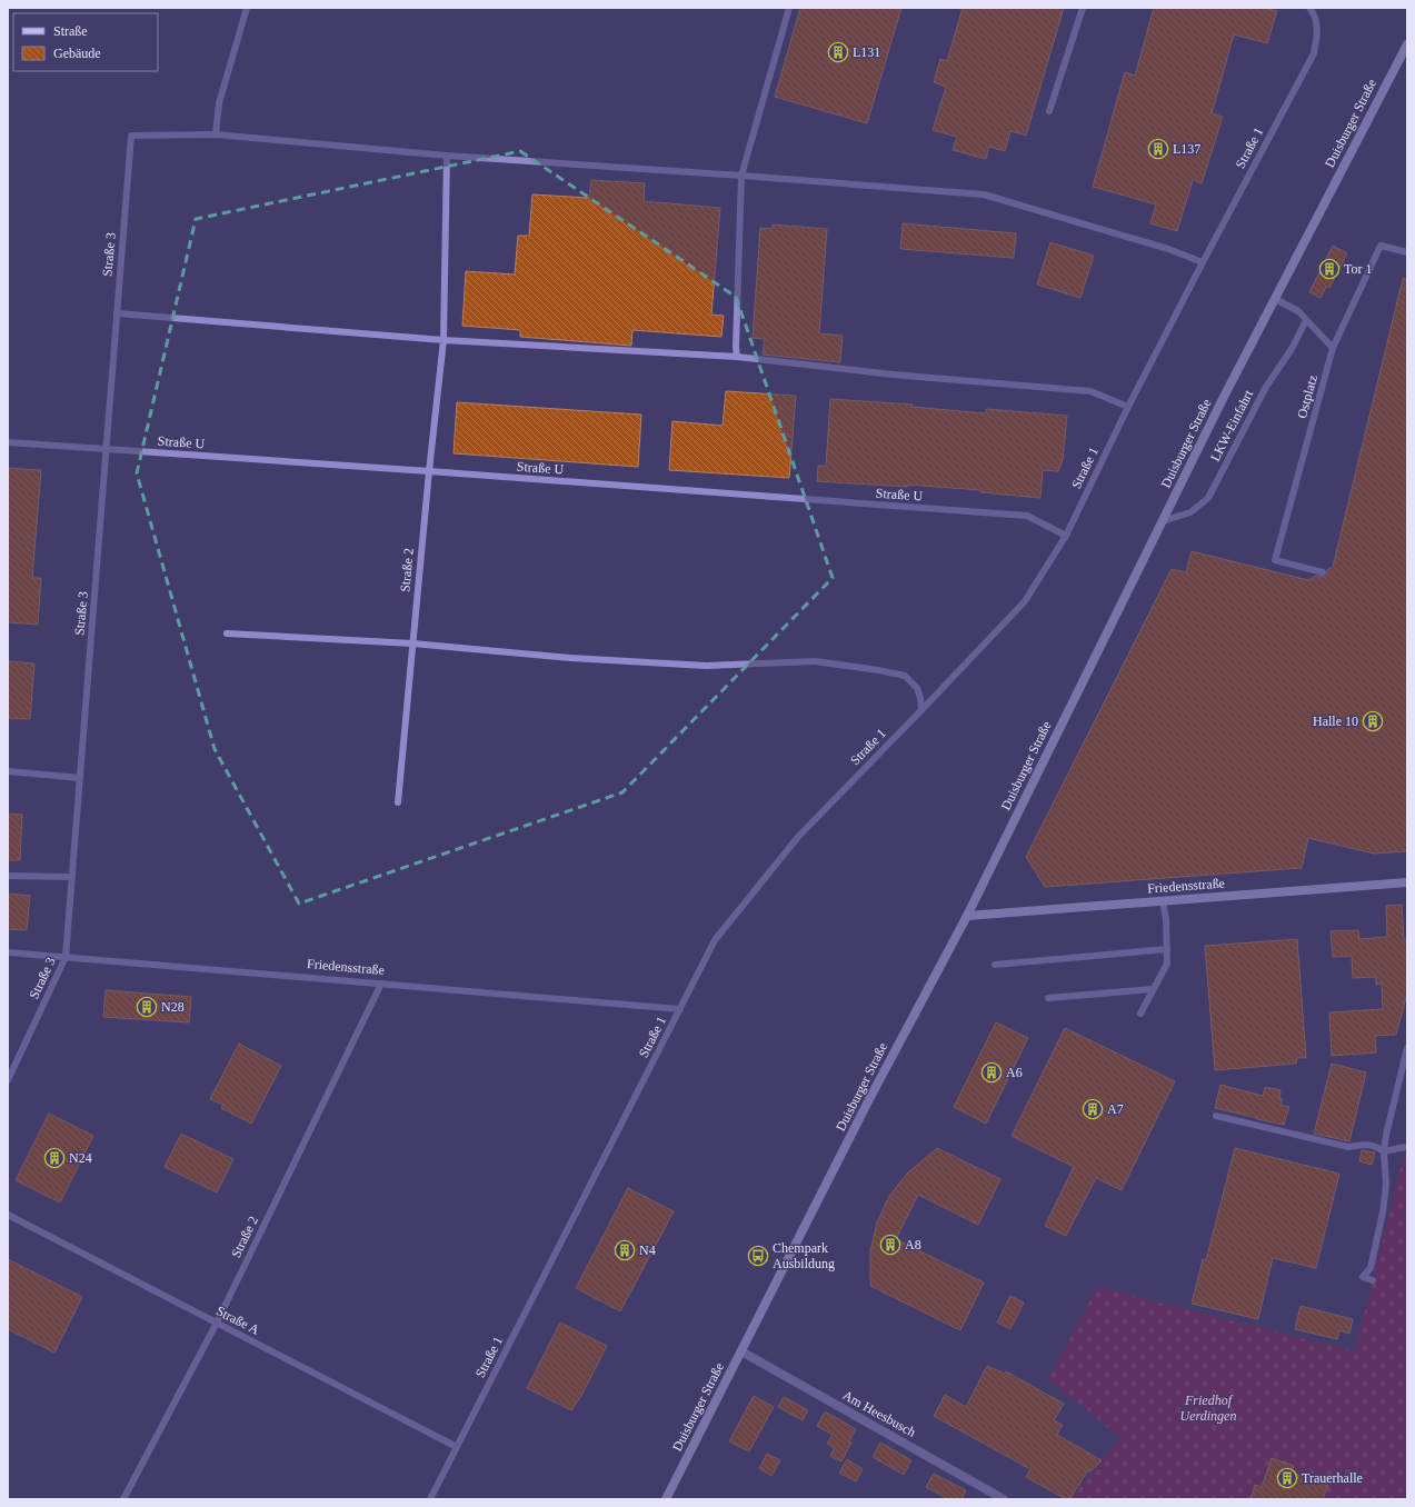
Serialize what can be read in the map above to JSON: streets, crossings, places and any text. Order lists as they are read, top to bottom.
{
  "streets": {
    "main road": ["Duisburger Straße", "Friedensstraße"],
    "street": ["Am Heesbusch"],
    "lane": [
      "Straße 1",
      "Straße 3",
      "Ostplatz",
      "LKW-Einfahrt",
      "Straße U",
      "Straße 2",
      "Straße A"
    ]
  },
  "crossings": [
    ["Duisburger Straße", "LKW-Einfahrt"],
    ["Duisburger Straße", "Friedensstraße"],
    ["Duisburger Straße", "Am Heesbusch"],
    ["Straße 1", "Straße U"],
    ["Straße 1", "Friedensstraße"],
    ["Straße 1", "Straße A"],
    ["Straße 3", "Straße U"],
    ["Straße 3", "Friedensstraße"],
    ["Straße U", "Straße 2"],
    ["Straße 2", "Friedensstraße"],
    ["Straße 2", "Straße A"]
  ],
  "parks": ["Friedhof Uerdingen"],
  "places": {
    "building": [
      "L131",
      "L137",
      "Tor 1",
      "Halle 10",
      "N28",
      "A6",
      "A7",
      "N24",
      "A8",
      "N4",
      "Trauerhalle"
    ],
    "bus stop": ["Chempark Ausbildung"]
  },
  "legend": ["Straße", "Gebäude"]
}
